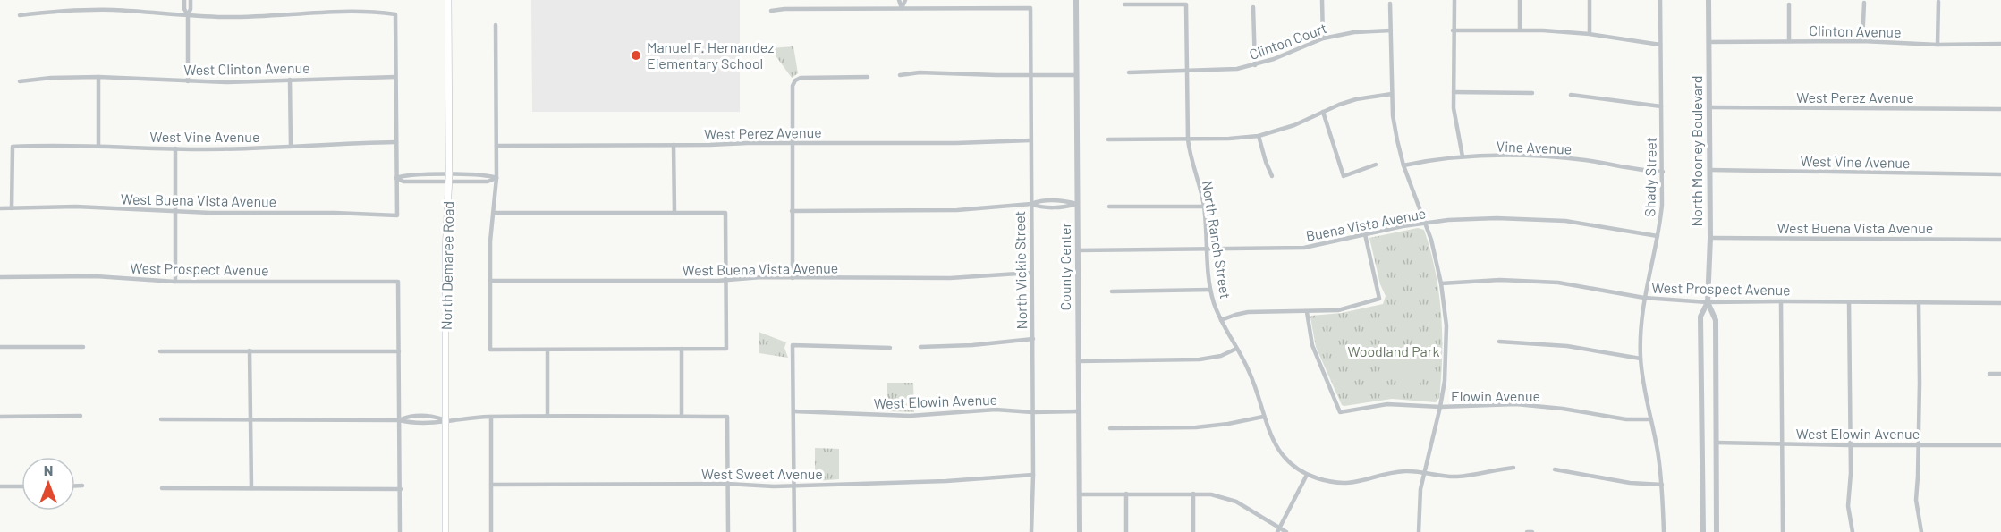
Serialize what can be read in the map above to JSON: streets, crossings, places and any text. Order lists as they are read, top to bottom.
{
  "streets": {
    "main road": ["North Demaree Road"],
    "street": [
      "Clinton Avenue",
      "Clinton Court",
      "West Clinton Avenue",
      "West Perez Avenue",
      "West Vine Avenue",
      "Vine Avenue",
      "North Mooney Boulevard",
      "Shady Street",
      "West Buena Vista Avenue",
      "Buena Vista Avenue",
      "North Ranch Street",
      "County Center",
      "West Prospect Avenue",
      "North Vickie Street",
      "Elowin Avenue",
      "West Elowin Avenue",
      "West Sweet Avenue"
    ]
  },
  "crossings": [
    ["Clinton Avenue", "North Mooney Boulevard"],
    ["Clinton Court", "North Ranch Street"],
    ["West Perez Avenue", "North Mooney Boulevard"],
    ["West Perez Avenue", "North Vickie Street"],
    ["West Vine Avenue", "North Mooney Boulevard"],
    ["West Vine Avenue", "West Buena Vista Avenue"],
    ["Vine Avenue", "Shady Street"],
    ["North Mooney Boulevard", "West Buena Vista Avenue"],
    ["North Mooney Boulevard", "West Prospect Avenue"],
    ["North Mooney Boulevard", "West Elowin Avenue"],
    ["Shady Street", "Buena Vista Avenue"],
    ["Shady Street", "West Prospect Avenue"],
    ["Shady Street", "Elowin Avenue"],
    ["West Buena Vista Avenue", "North Vickie Street"],
    ["Buena Vista Avenue", "North Ranch Street"],
    ["Buena Vista Avenue", "County Center"],
    ["County Center", "West Elowin Avenue"],
    ["North Vickie Street", "West Elowin Avenue"],
    ["North Vickie Street", "West Sweet Avenue"]
  ],
  "parks": ["Woodland Park"],
  "places": ["Manuel F. Hernandez Elementary School"],
  "north": "top"
}
